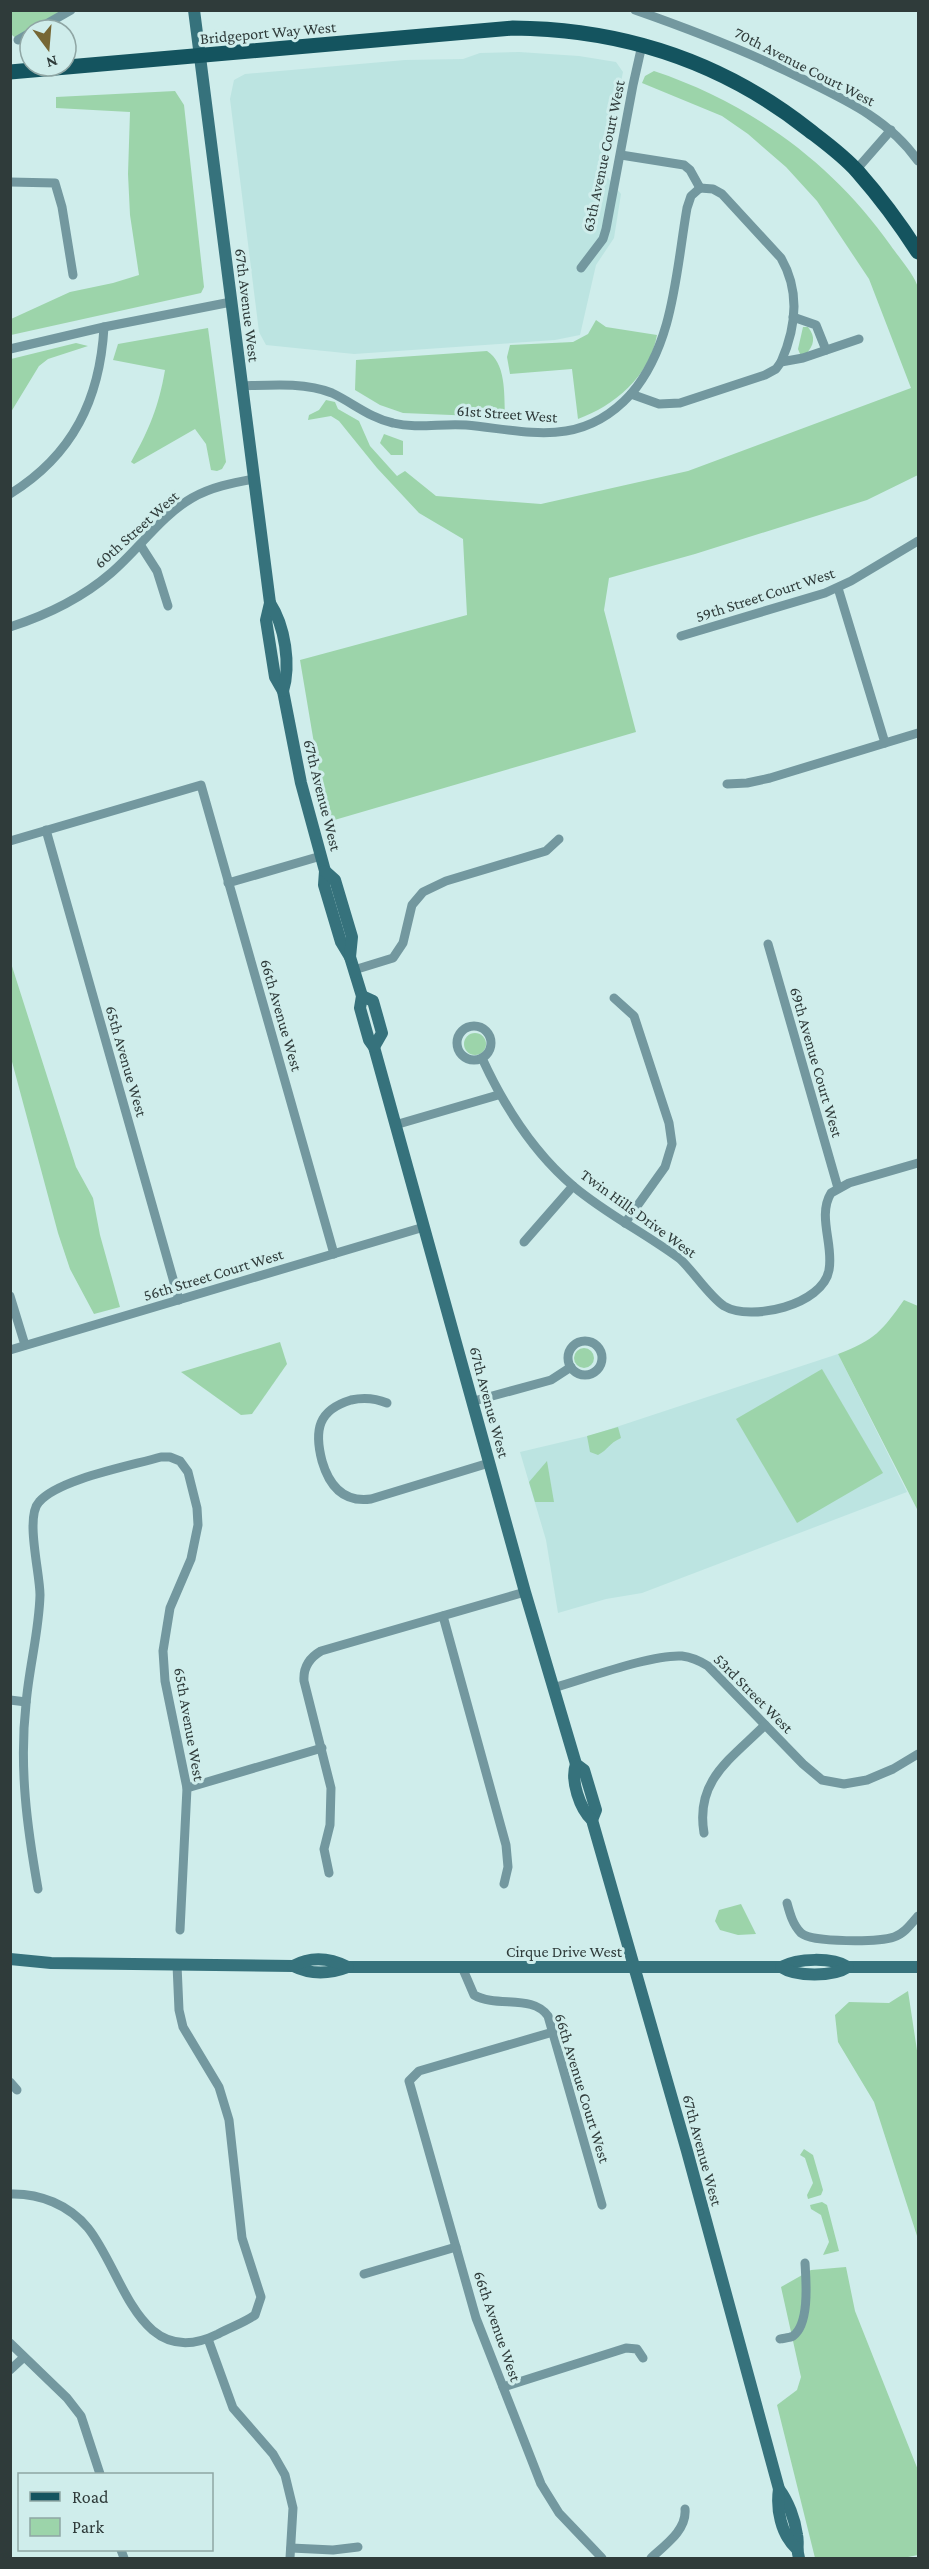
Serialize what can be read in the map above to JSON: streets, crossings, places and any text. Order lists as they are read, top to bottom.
{
  "streets": {
    "main road": ["Bridgeport Way West"],
    "street": [
      "70th Avenue Court West",
      "63th Avenue Court West",
      "67th Avenue West",
      "61st Street West",
      "60th Street West",
      "59th Street Court West",
      "66th Avenue West",
      "65th Avenue West",
      "69th Avenue Court West",
      "Twin Hills Drive West",
      "56th Street Court West",
      "53rd Street West",
      "Cirque Drive West",
      "66th Avenue Court West"
    ]
  },
  "crossings": [
    ["Bridgeport Way West", "63th Avenue Court West"],
    ["Bridgeport Way West", "67th Avenue West"],
    ["67th Avenue West", "61st Street West"],
    ["67th Avenue West", "60th Street West"],
    ["67th Avenue West", "56th Street Court West"],
    ["67th Avenue West", "53rd Street West"],
    ["67th Avenue West", "Cirque Drive West"],
    ["66th Avenue West", "65th Avenue West"],
    ["66th Avenue West", "56th Street Court West"],
    ["66th Avenue West", "66th Avenue Court West"],
    ["65th Avenue West", "56th Street Court West"],
    ["69th Avenue Court West", "Twin Hills Drive West"],
    ["Cirque Drive West", "66th Avenue Court West"]
  ],
  "legend": ["Road", "Park"],
  "north": "bottom"
}
